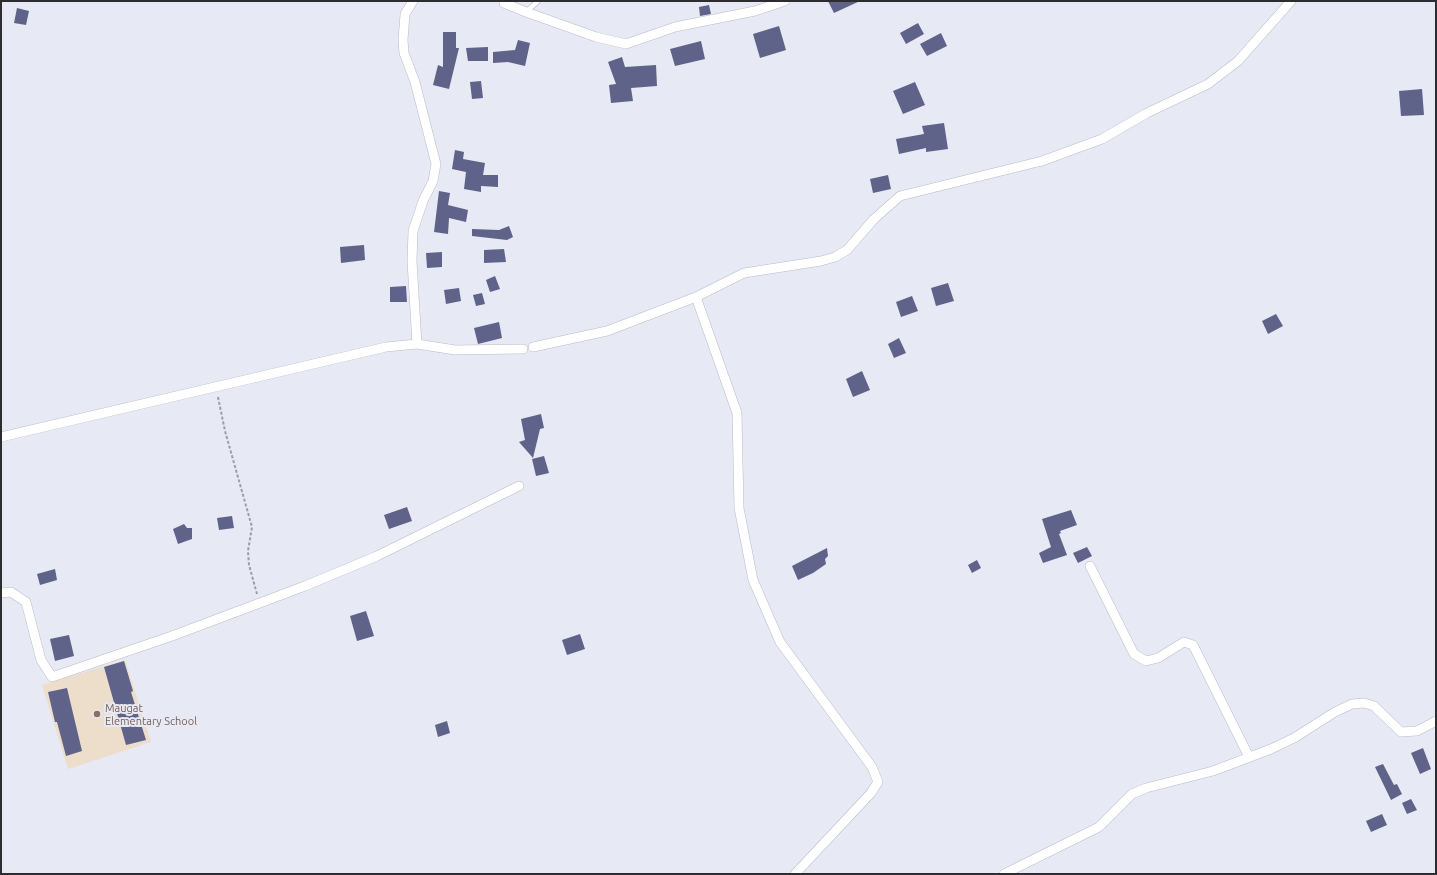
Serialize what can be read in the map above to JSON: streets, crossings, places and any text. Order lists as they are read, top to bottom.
{
  "places": ["Maugat Elementary School"]
}
